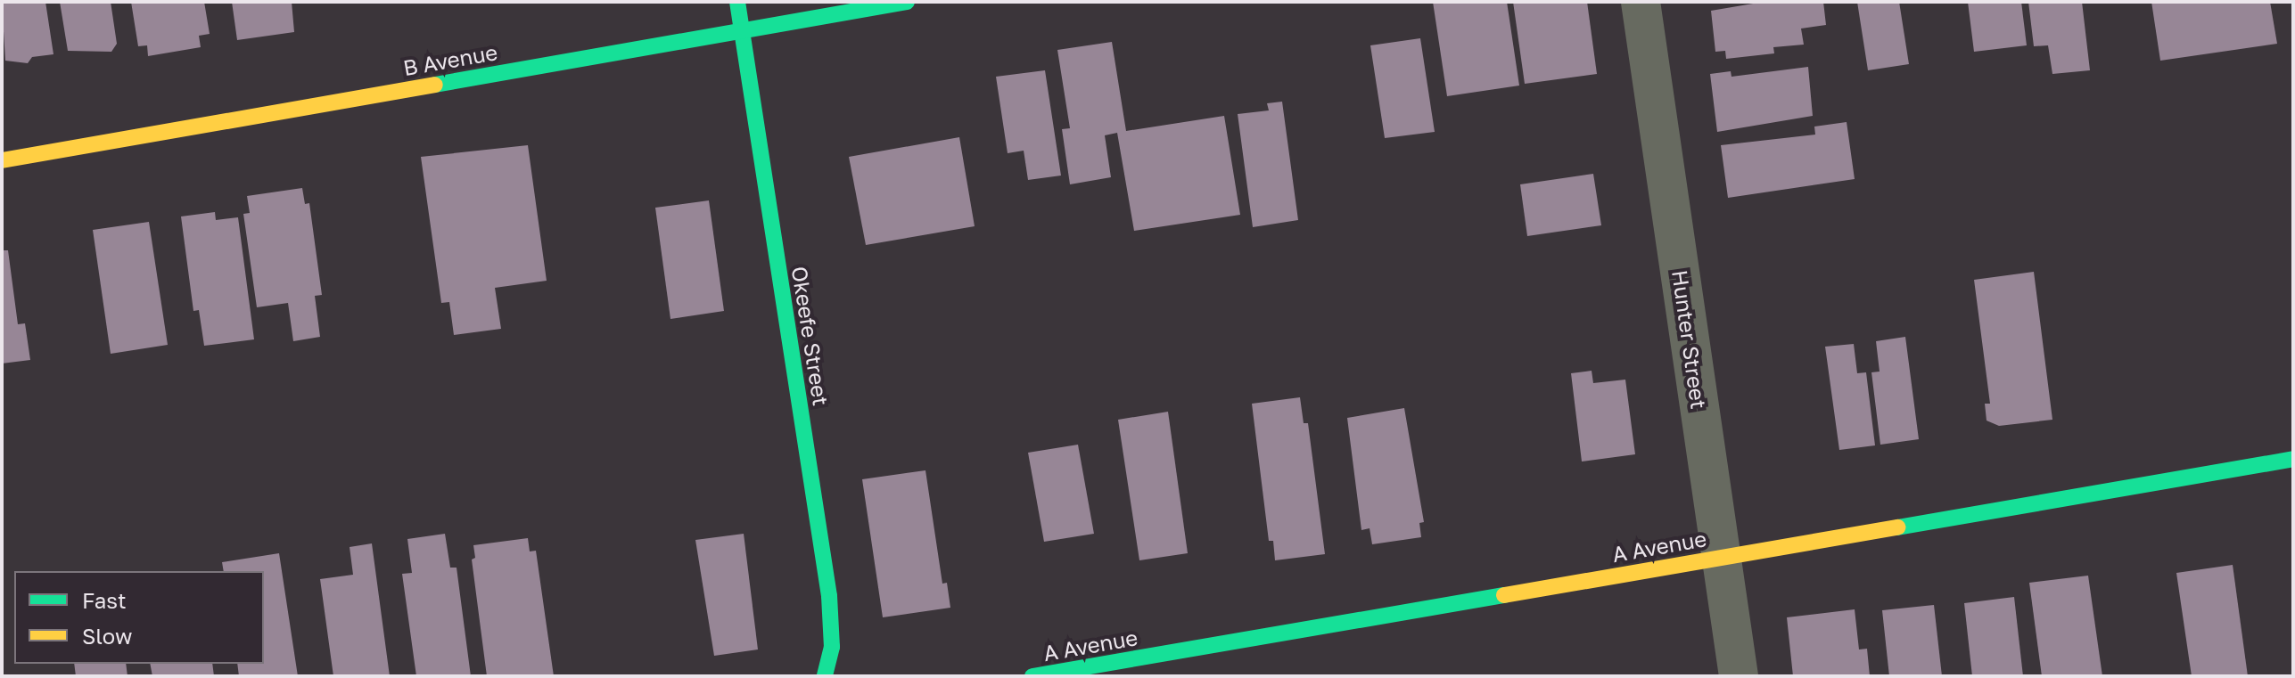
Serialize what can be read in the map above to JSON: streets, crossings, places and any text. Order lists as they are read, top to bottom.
{
  "streets": {
    "street": [
      "B Avenue",
      "Okeefe Street",
      "Hunter Street",
      "A Avenue"
    ]
  },
  "crossings": [
    ["B Avenue", "Okeefe Street"],
    ["Hunter Street", "A Avenue"]
  ],
  "legend": ["Fast", "Slow"]
}
